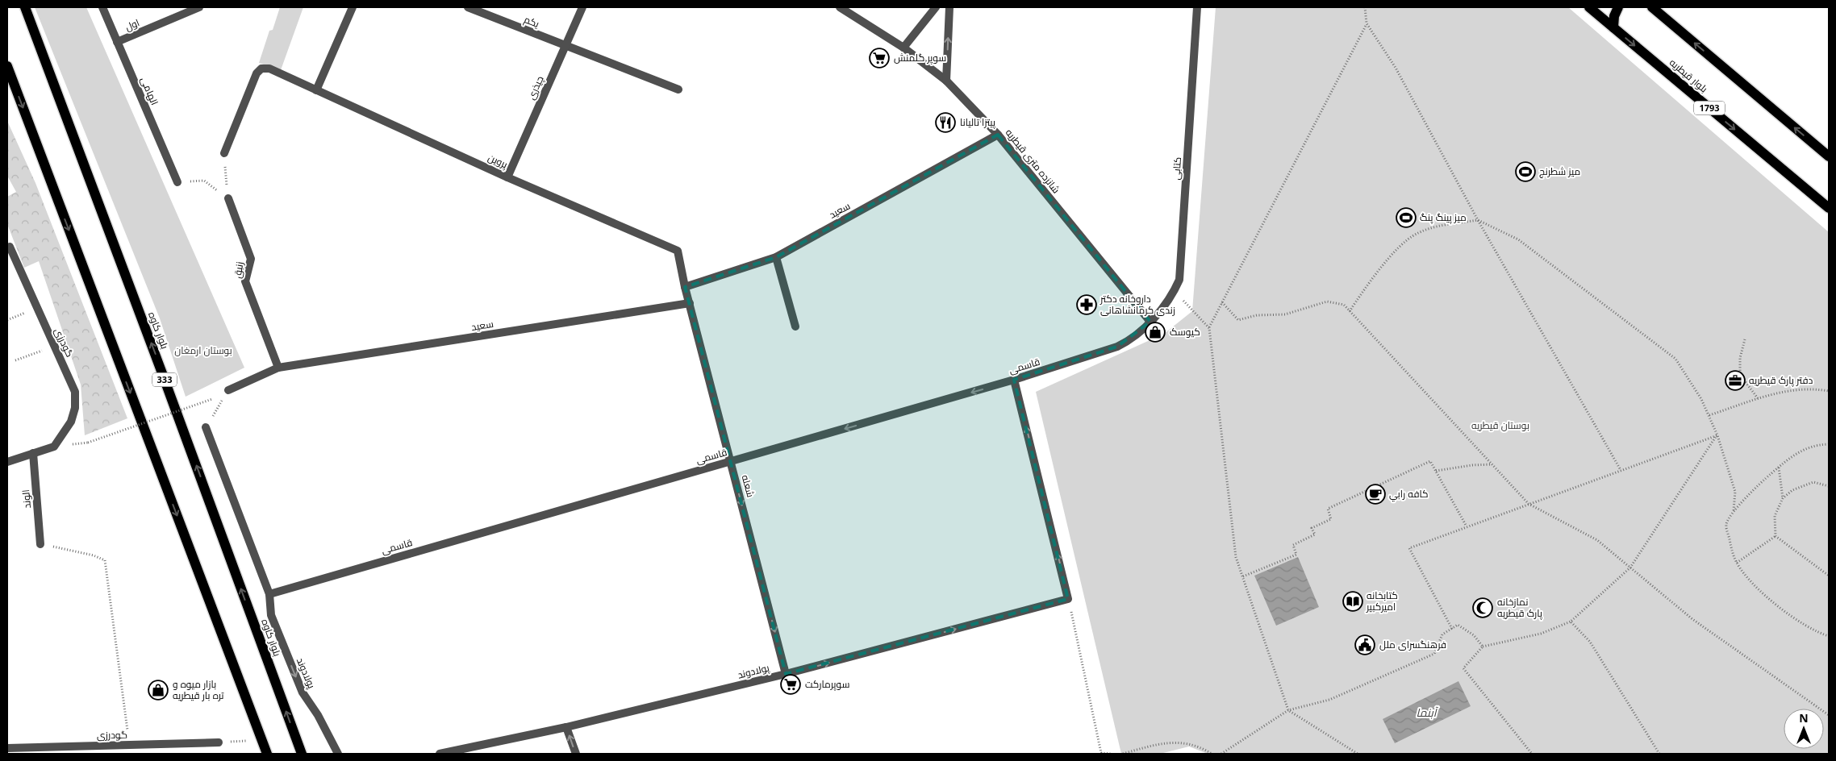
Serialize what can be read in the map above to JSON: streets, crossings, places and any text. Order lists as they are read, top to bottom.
{
  "streets": {
    "main road": [
      "بلوار قیطریه",
      "1793",
      "بلوار کاوه",
      "333"
    ],
    "street": [
      "یکم",
      "اول",
      "چیذری",
      "الهامی",
      "پروین",
      "شانزده متری قیطریه",
      "کتابی",
      "سعید",
      "زنبق",
      "گودرزی",
      "قاسمی",
      "شعله",
      "الوند",
      "پولادوند"
    ]
  },
  "crossings": [
    ["یکم", "چیذری"],
    ["اول", "الهامی"],
    ["چیذری", "پروین"],
    ["پروین", "سعید"],
    ["پروین", "شعله"],
    ["شانزده متری قیطریه", "کتابی"],
    ["شانزده متری قیطریه", "سعید"],
    ["شانزده متری قیطریه", "قاسمی"],
    ["کتابی", "قاسمی"],
    ["سعید", "زنبق"],
    ["سعید", "شعله"],
    ["گودرزی", "الوند"],
    ["قاسمی", "شعله"],
    ["قاسمی", "پولادوند"],
    ["شعله", "پولادوند"]
  ],
  "one_way": ["شعله"],
  "water": ["آبنما"],
  "parks": ["بوستان ارمغان", "بوستان قیطریه"],
  "places": {
    "supermarket": ["سوپر گلمنش", "سوپرمارکت"],
    "restaurant": ["پیتزا تالیانا"],
    "sports": ["میز شطرنج", "میز پینگ پنگ"],
    "pharmacy": ["داروخانه دکتر زندی کرمانشاهانی"],
    "shop": ["کیوسک", "بازار میوه و تره بار قیطریه"],
    "office": ["دفتر پارک قیطریه"],
    "cafe": ["كافه رابي"],
    "library": ["کتابخانه امیرکبیر"],
    "mosque": ["نمازخانه پارک قیطریه"],
    "public building": ["فرهنگسرای ملل"]
  },
  "north": "top"
}
